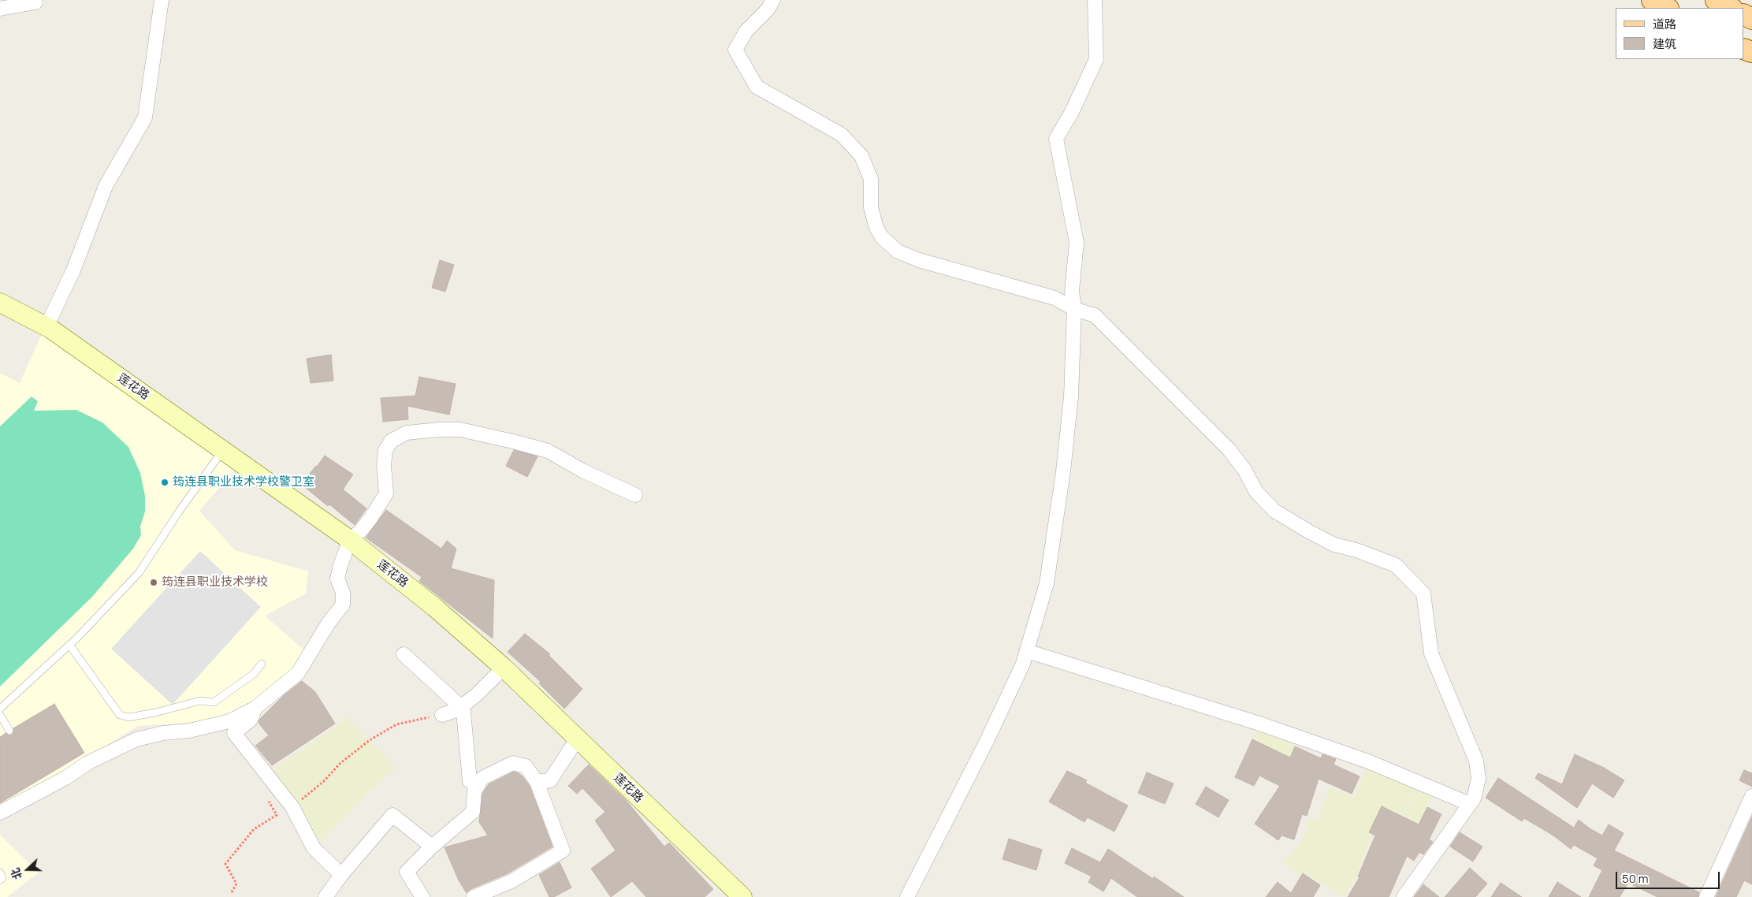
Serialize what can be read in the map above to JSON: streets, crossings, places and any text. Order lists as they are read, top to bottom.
{
  "streets": {
    "main road": ["莲花路"]
  },
  "places": ["筠连县职业技术学校警卫室", "筠连县职业技术学校"],
  "legend": ["道路", "建筑"],
  "scale_bar": "50 m",
  "north": "left"
}
